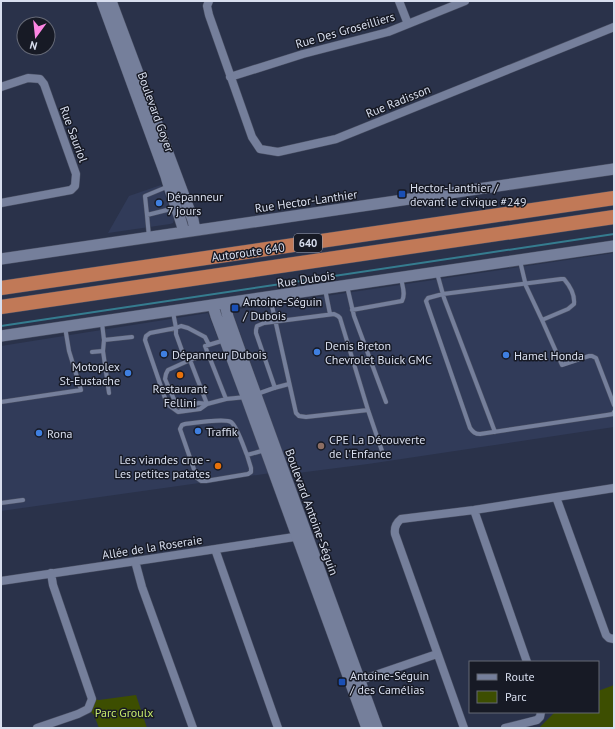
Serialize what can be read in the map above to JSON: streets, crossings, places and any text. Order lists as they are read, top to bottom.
{
  "streets": {
    "highway": ["640", "Autoroute 640"],
    "street": [
      "Rue Des Groseilliers",
      "Rue Radisson",
      "Boulevard Goyer",
      "Rue Sauriol",
      "Rue Hector-Lanthier",
      "Rue Dubois",
      "Boulevard Antoine-Séguin",
      "Allée de la Roseraie"
    ]
  },
  "crossings": [
    ["Rue Des Groseilliers", "Rue Radisson"],
    ["Boulevard Goyer", "Rue Hector-Lanthier"],
    ["Rue Dubois", "Boulevard Antoine-Séguin"],
    ["Boulevard Antoine-Séguin", "Allée de la Roseraie"]
  ],
  "parks": ["Parc Groulx"],
  "places": {
    "transit": ["Hector-Lanthier / devant le civique #249", "Antoine-Séguin / Dubois", "Antoine-Séguin / des Camélias"],
    "other": [
      "Dépanneur 7 jours",
      "Denis Breton Chevrolet Buick GMC",
      "Dépanneur Dubois",
      "Hamel Honda",
      "Motoplex St-Eustache",
      "Restaurant Fellini",
      "Traffik",
      "Rona",
      "CPE La Découverte de l'Enfance",
      "Les viandes crue - Les petites patates"
    ]
  },
  "legend": ["Route", "Parc"],
  "north": "bottom"
}
